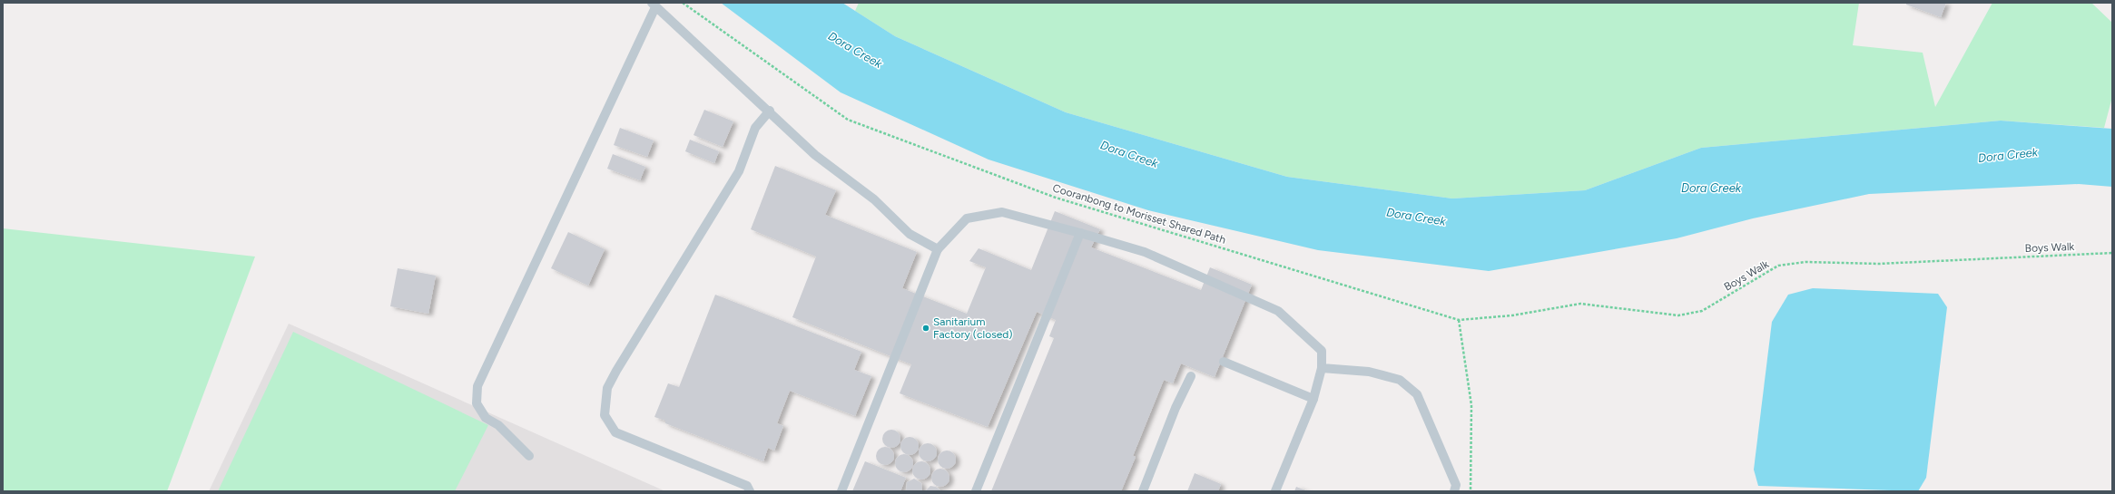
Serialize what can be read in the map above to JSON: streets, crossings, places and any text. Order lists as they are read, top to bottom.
{
  "streets": {
    "path": ["Cooranbong to Morisset Shared Path", "Boys Walk"]
  },
  "crossings": [
    ["Cooranbong to Morisset Shared Path", "Boys Walk"]
  ],
  "water": ["Dora Creek"],
  "places": ["Sanitarium Factory (closed)"]
}
